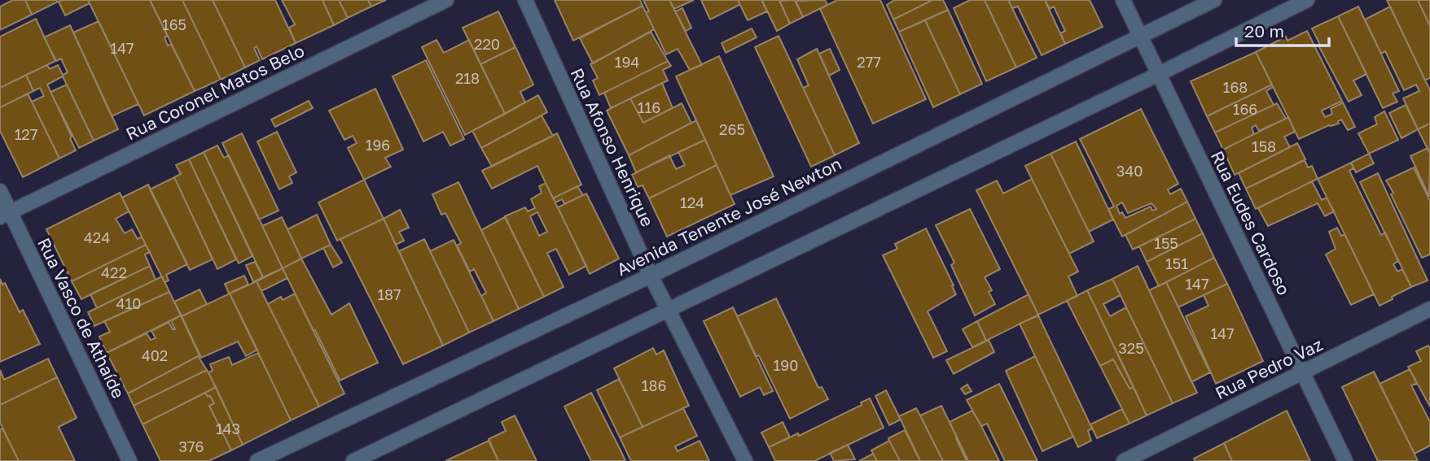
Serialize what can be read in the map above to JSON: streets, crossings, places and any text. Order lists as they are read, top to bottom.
{
  "streets": {
    "street": [
      "Rua Coronel Matos Belo",
      "Rua Afonso Henrique",
      "Avenida Tenente José Newton",
      "Rua Eudes Cardoso",
      "Rua Vasco de Athaíde",
      "Rua Pedro Vaz"
    ]
  },
  "crossings": [
    ["Rua Coronel Matos Belo", "Rua Vasco de Athaíde"],
    ["Rua Afonso Henrique", "Avenida Tenente José Newton"],
    ["Avenida Tenente José Newton", "Rua Eudes Cardoso"],
    ["Rua Eudes Cardoso", "Rua Pedro Vaz"]
  ],
  "house_numbers": [
    "165",
    "220",
    "147",
    "194",
    "277",
    "218",
    "168",
    "116",
    "166",
    "265",
    "127",
    "196",
    "158",
    "340",
    "124",
    "424",
    "155",
    "151",
    "422",
    "147",
    "187",
    "410",
    "147",
    "325",
    "402",
    "190",
    "186",
    "143",
    "376"
  ],
  "scale_bar": "20 m"
}
